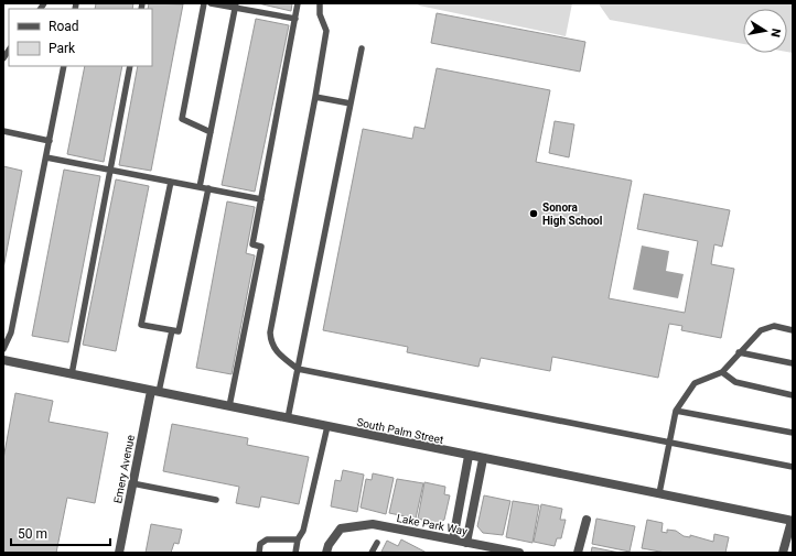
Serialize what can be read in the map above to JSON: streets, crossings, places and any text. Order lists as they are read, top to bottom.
{
  "streets": {
    "street": ["South Palm Street", "Emery Avenue", "Lake Park Way"]
  },
  "crossings": [
    ["South Palm Street", "Emery Avenue"]
  ],
  "places": ["Sonora High School"],
  "legend": ["Road", "Park"],
  "scale_bar": "50 m",
  "north": "right"
}
